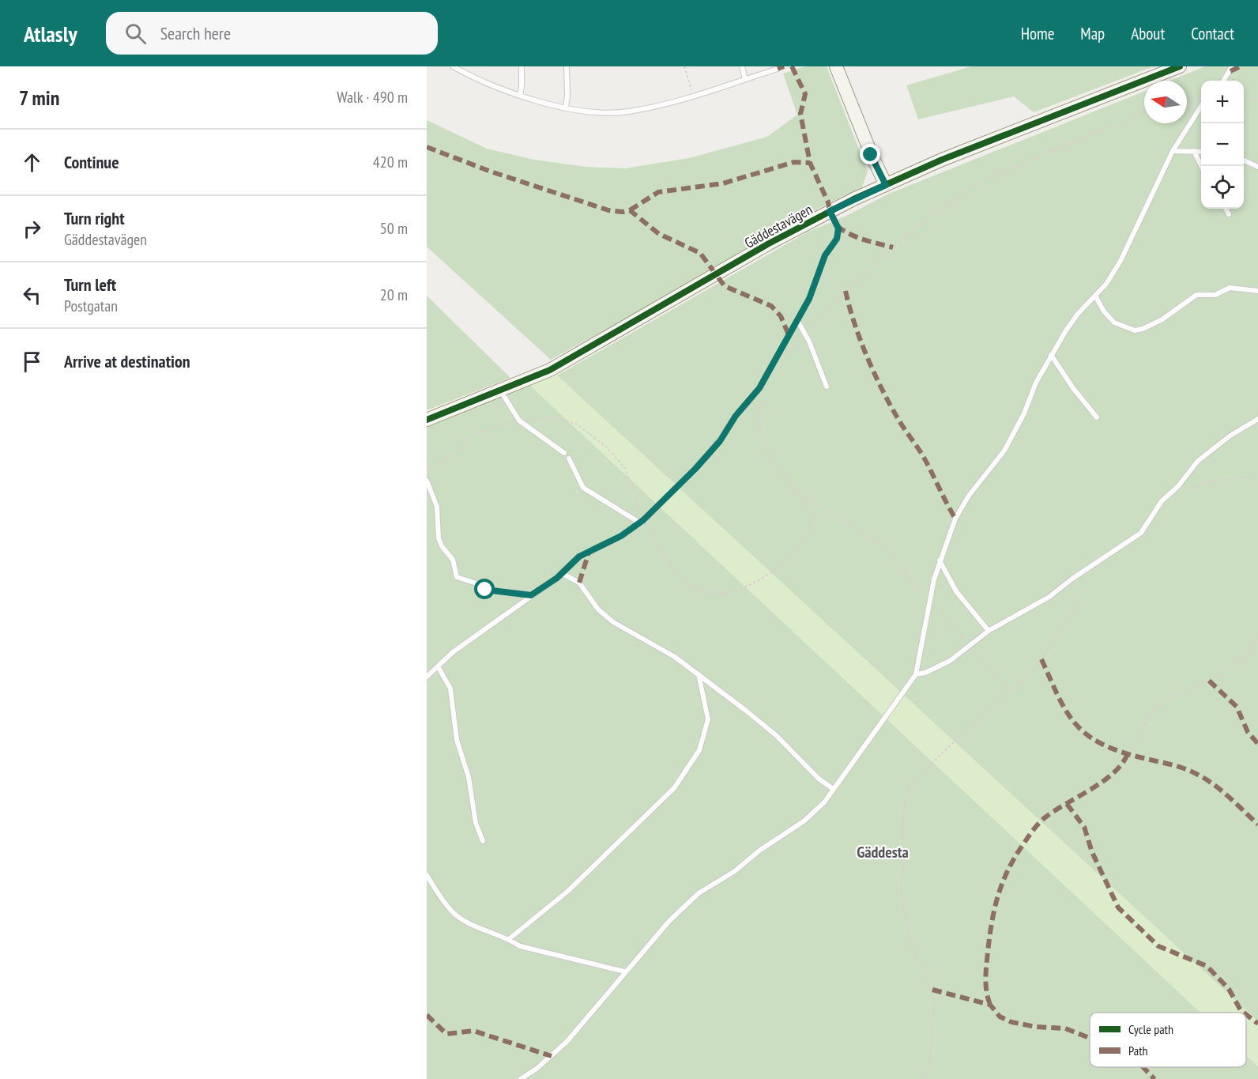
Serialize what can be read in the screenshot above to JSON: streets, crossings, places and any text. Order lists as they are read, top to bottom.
{
  "streets": {
    "street": ["Gäddestavägen"]
  },
  "districts": ["Gäddesta"],
  "legend": ["Cycle path", "Path"],
  "north": "left",
  "page": {
    "header": "Atlasly",
    "search": "Search here",
    "nav": [
      "Home",
      "Map",
      "About",
      "Contact"
    ],
    "heading": ["7 min", "Walk · 490 m"],
    "map_buttons": ["+", "−"],
    "list": [
      ["Continue", "420 m"],
      ["Turn right", "Gäddestavägen", "50 m"],
      ["Turn left", "Postgatan", "20 m"],
      "Arrive at destination"
    ]
  }
}
